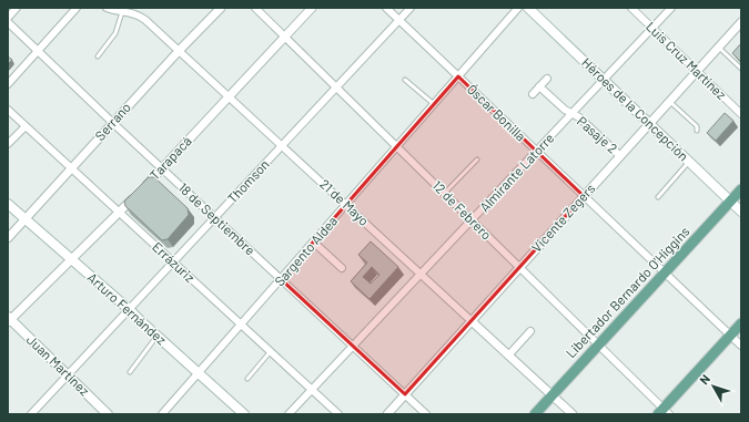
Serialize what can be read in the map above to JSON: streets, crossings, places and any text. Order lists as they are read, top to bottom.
{
  "streets": {
    "main road": [
      "Héroes de la Concepción",
      "Libertador Bernardo O'Higgins",
      "Arturo Fernández",
      "Juan Martínez"
    ],
    "street": [
      "Luis Cruz Martínez",
      "Óscar Bonilla",
      "Serrano",
      "Pasaje 2",
      "Tarapacá",
      "Almirante Latorre",
      "Thomson",
      "21 de Mayo",
      "12 de Febrero",
      "Vicente Zegers",
      "18 de Septiembre",
      "Sargento Aldea",
      "Errázuriz"
    ]
  },
  "crossings": [
    ["Luis Cruz Martínez", "Almirante Latorre"],
    ["Luis Cruz Martínez", "Vicente Zegers"],
    ["Héroes de la Concepción", "Almirante Latorre"],
    ["Héroes de la Concepción", "Vicente Zegers"],
    ["Héroes de la Concepción", "Libertador Bernardo O'Higgins"],
    ["Óscar Bonilla", "Almirante Latorre"],
    ["Óscar Bonilla", "Thomson"],
    ["Óscar Bonilla", "Vicente Zegers"],
    ["Óscar Bonilla", "Sargento Aldea"],
    ["Óscar Bonilla", "Libertador Bernardo O'Higgins"],
    ["Serrano", "21 de Mayo"],
    ["Serrano", "18 de Septiembre"],
    ["Serrano", "Errázuriz"],
    ["Serrano", "Arturo Fernández"],
    ["Pasaje 2", "Almirante Latorre"],
    ["Pasaje 2", "Vicente Zegers"],
    ["Tarapacá", "21 de Mayo"],
    ["Tarapacá", "12 de Febrero"],
    ["Tarapacá", "18 de Septiembre"],
    ["Tarapacá", "Errázuriz"],
    ["Tarapacá", "Arturo Fernández"],
    ["Tarapacá", "Juan Martínez"],
    ["Almirante Latorre", "21 de Mayo"],
    ["Almirante Latorre", "12 de Febrero"],
    ["Almirante Latorre", "18 de Septiembre"],
    ["Almirante Latorre", "Errázuriz"],
    ["Thomson", "21 de Mayo"],
    ["Thomson", "12 de Febrero"],
    ["Thomson", "18 de Septiembre"],
    ["Thomson", "Errázuriz"],
    ["Thomson", "Arturo Fernández"],
    ["Thomson", "Juan Martínez"],
    ["21 de Mayo", "Vicente Zegers"],
    ["21 de Mayo", "Sargento Aldea"],
    ["21 de Mayo", "Libertador Bernardo O'Higgins"],
    ["12 de Febrero", "Vicente Zegers"],
    ["12 de Febrero", "Sargento Aldea"],
    ["12 de Febrero", "Libertador Bernardo O'Higgins"],
    ["Vicente Zegers", "18 de Septiembre"],
    ["18 de Septiembre", "Sargento Aldea"],
    ["Sargento Aldea", "Errázuriz"],
    ["Sargento Aldea", "Arturo Fernández"]
  ],
  "north": "top left"
}
